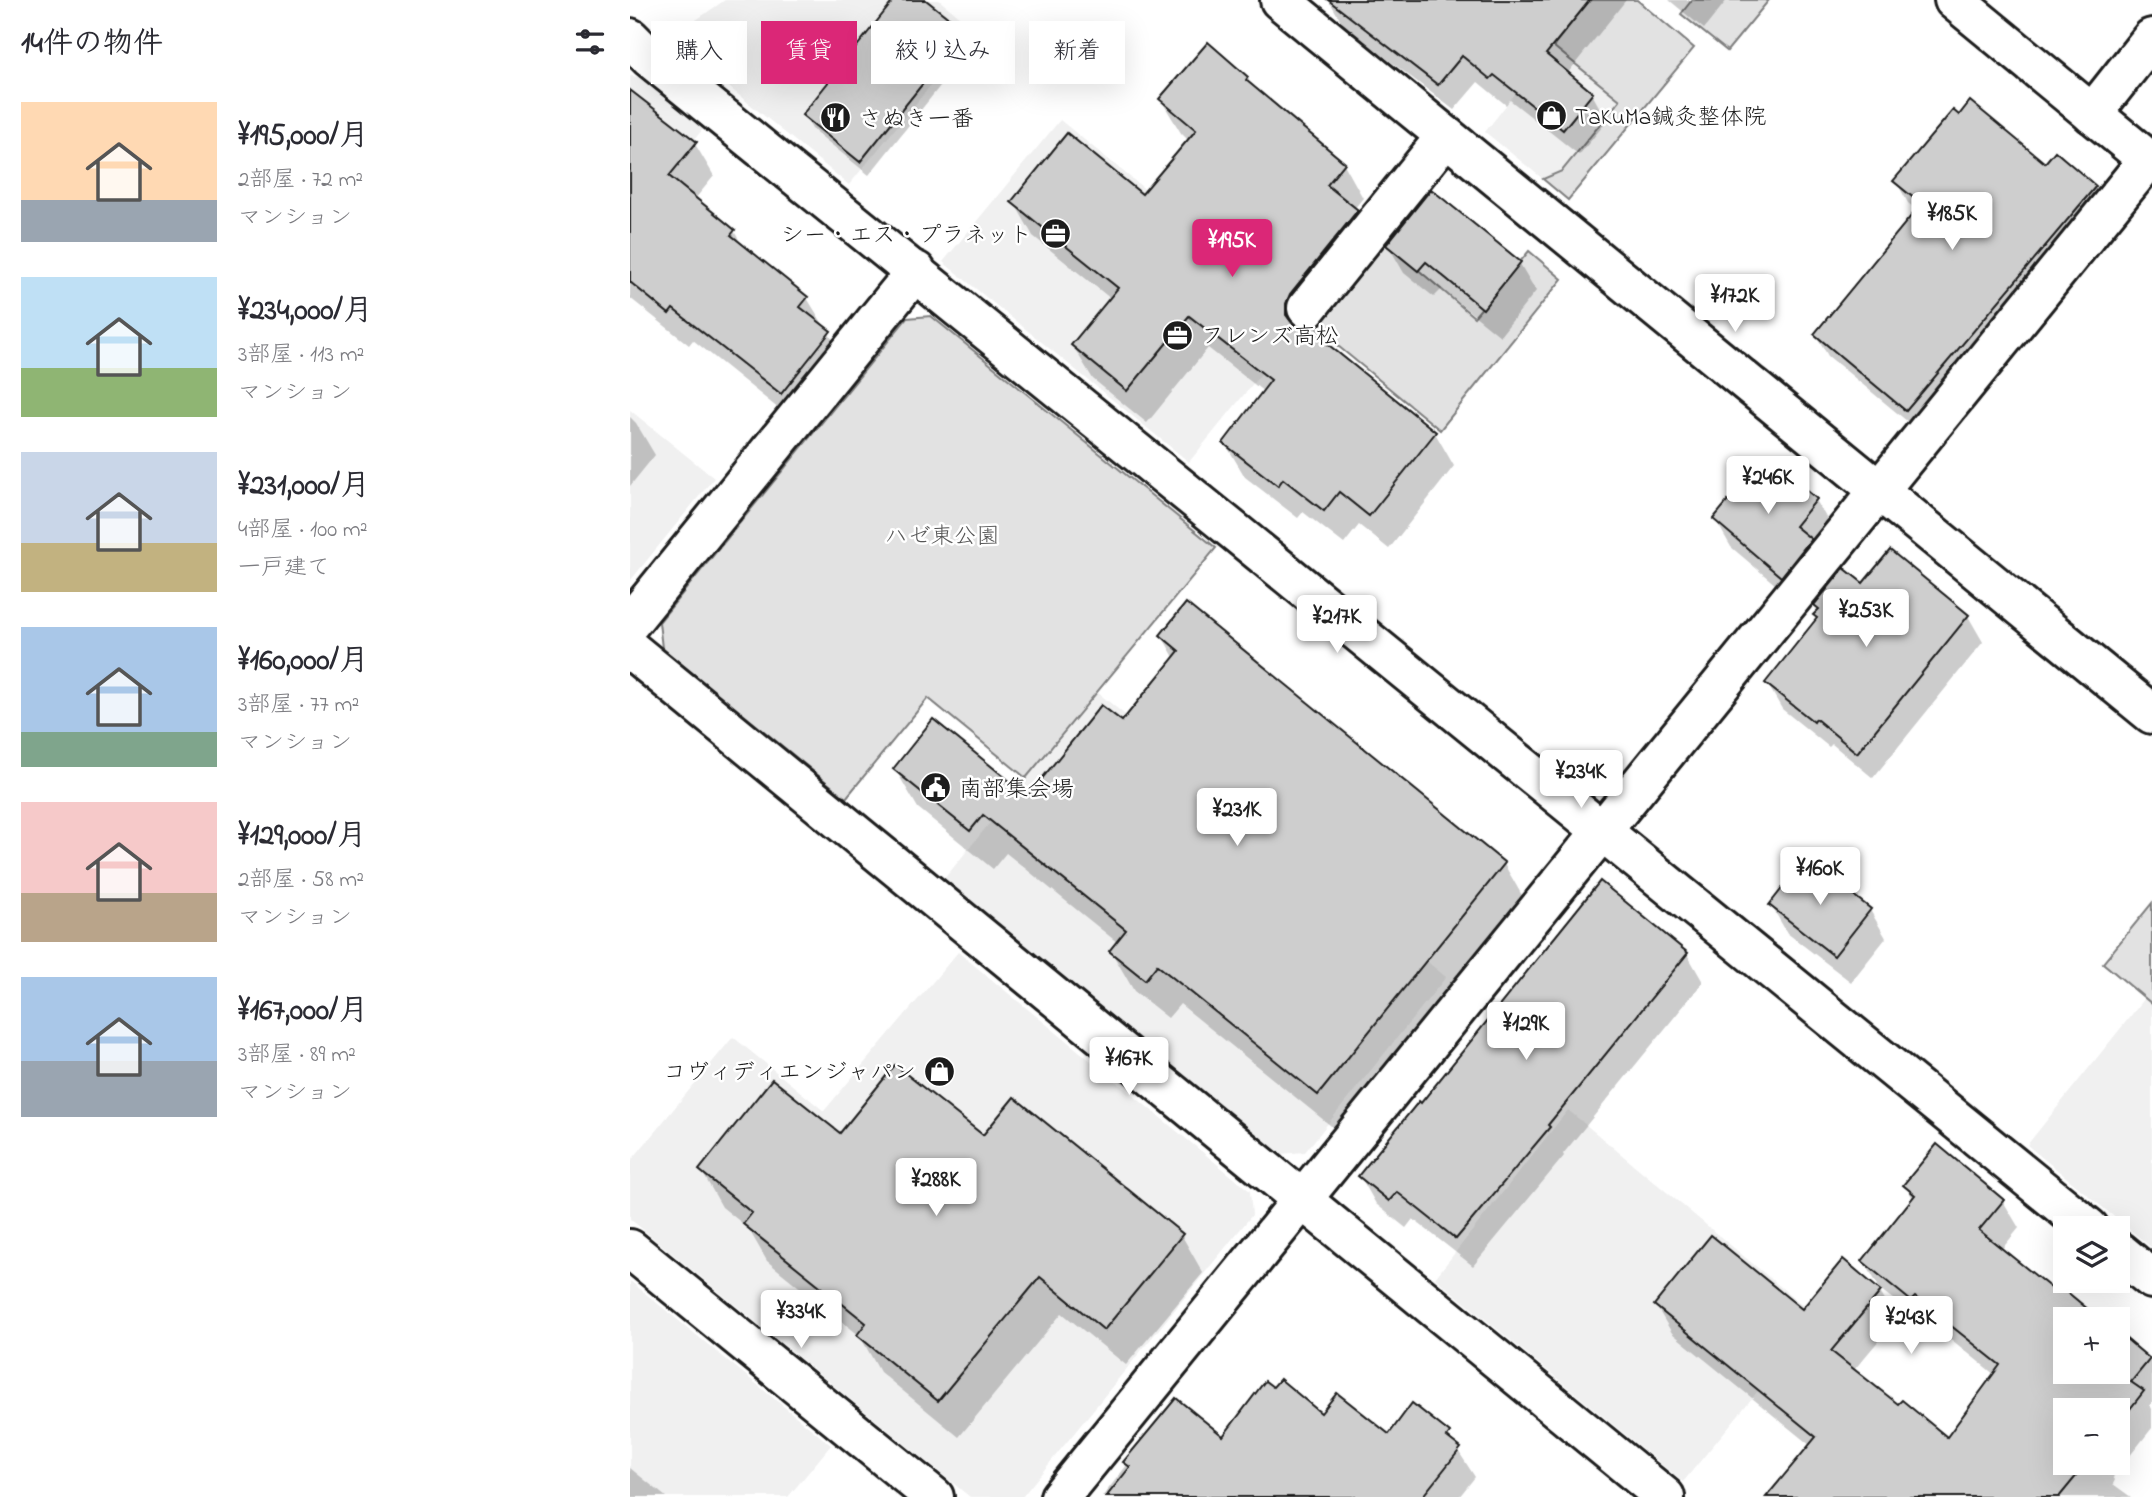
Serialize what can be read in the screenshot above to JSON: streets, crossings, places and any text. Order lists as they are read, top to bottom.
{
  "parks": ["ハゼ東公園"],
  "places": {
    "shop": ["TaKuMa鍼灸整体院", "コヴィディエンジャパン"],
    "restaurant": ["さぬき一番"],
    "office": ["シー・エス・プラネット", "フレンズ高松"],
    "public building": ["南部集会場"]
  },
  "page": {
    "heading": "14件の物件",
    "chip": [
      "購入",
      "賃貸",
      "絞り込み",
      "新着"
    ],
    "list": [
      {
        "name": "¥195,000/月",
        "note": "2部屋 · 72 m² · マンション"
      },
      {
        "name": "¥234,000/月",
        "note": "3部屋 · 113 m² · マンション"
      },
      {
        "name": "¥231,000/月",
        "note": "4部屋 · 100 m² · 一戸建て"
      },
      {
        "name": "¥160,000/月",
        "note": "3部屋 · 77 m² · マンション"
      },
      {
        "name": "¥129,000/月",
        "note": "2部屋 · 58 m² · マンション"
      },
      {
        "name": "¥167,000/月",
        "note": "3部屋 · 89 m² · マンション"
      }
    ],
    "price": [
      "¥185K",
      "¥195K",
      "¥172K",
      "¥246K",
      "¥253K",
      "¥217K",
      "¥234K",
      "¥231K",
      "¥160K",
      "¥129K",
      "¥167K",
      "¥288K",
      "¥334K",
      "¥243K"
    ],
    "map_buttons": ["+", "−"]
  }
}
